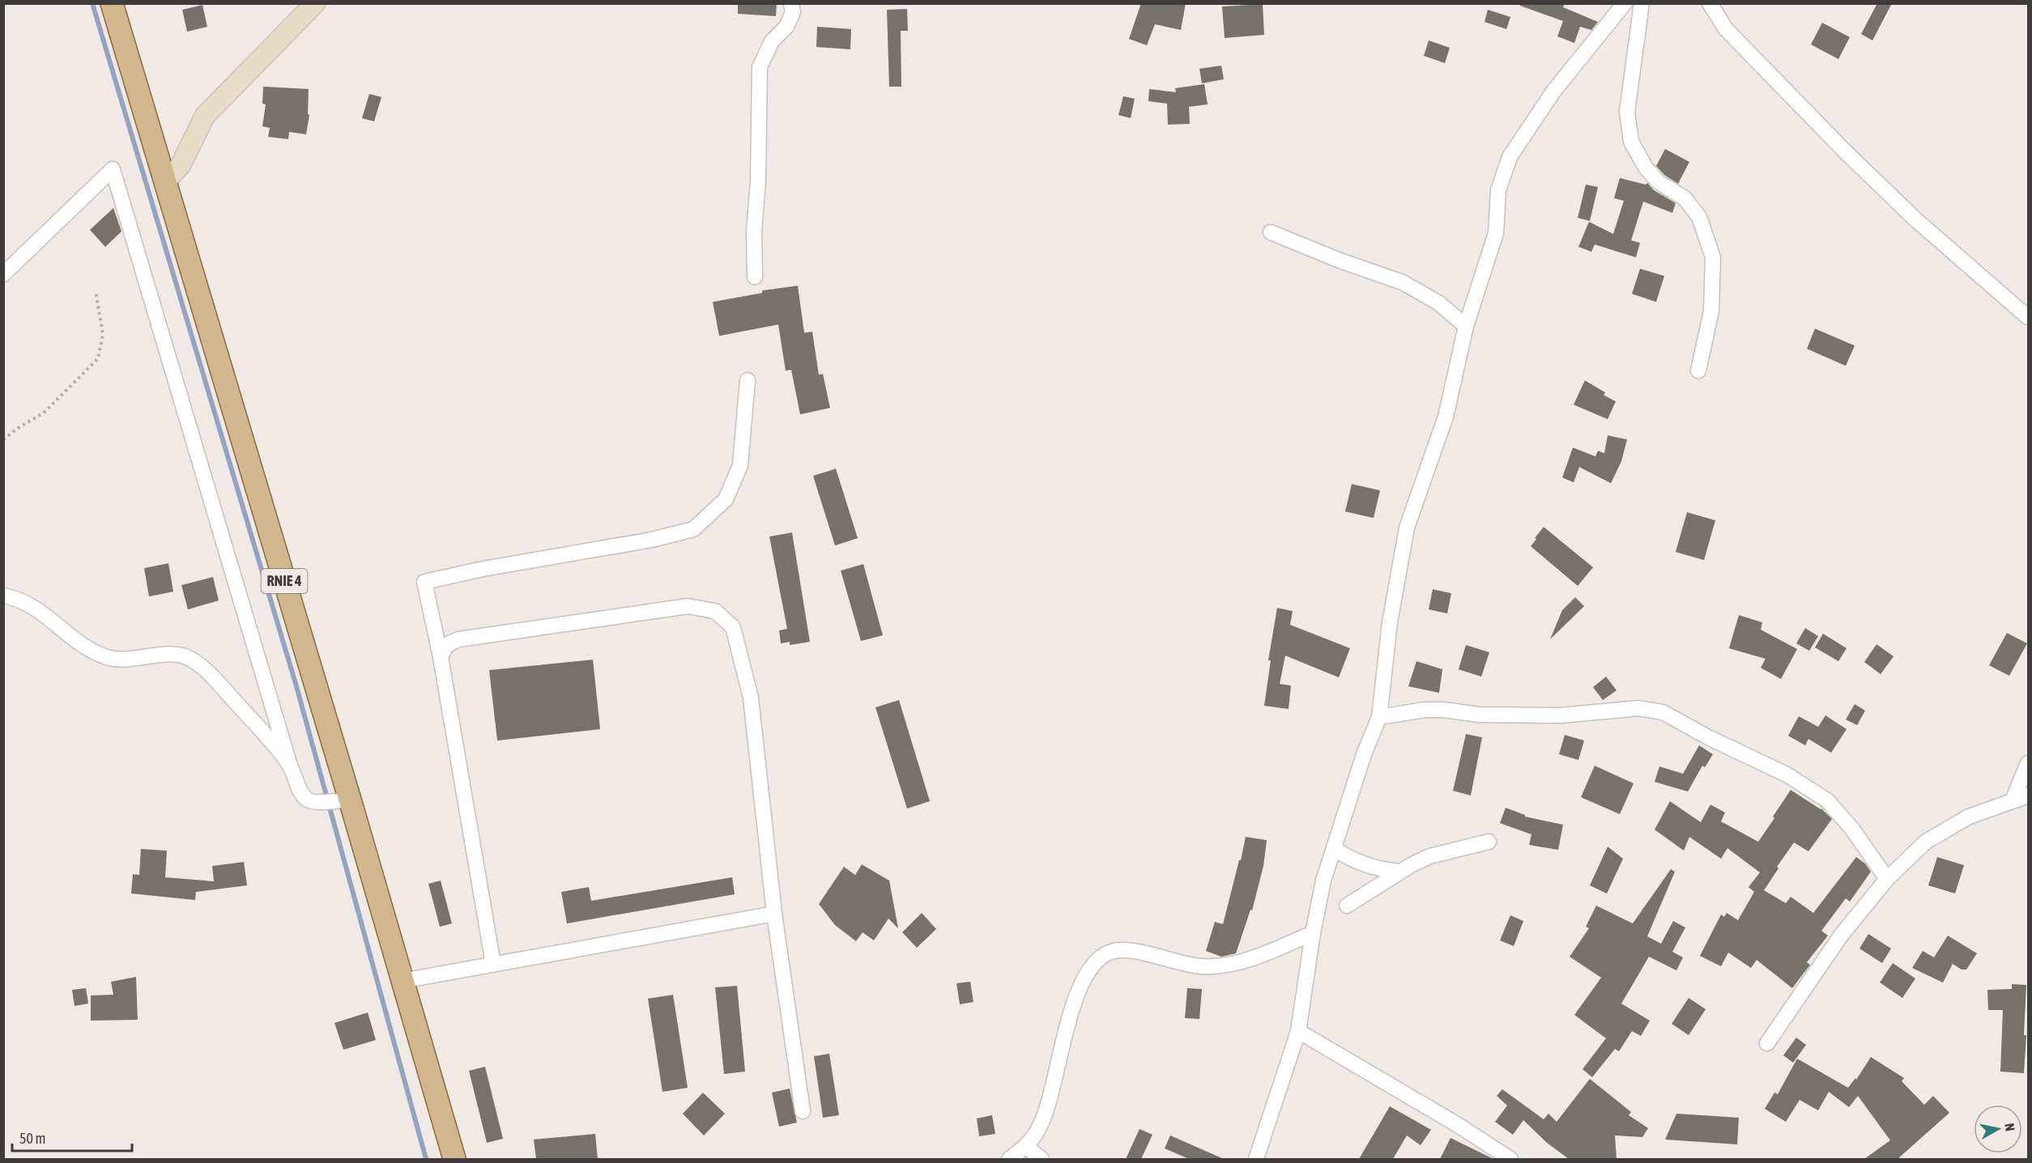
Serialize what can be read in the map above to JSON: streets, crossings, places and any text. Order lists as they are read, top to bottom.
{
  "streets": {
    "main road": ["RNIE 4"]
  },
  "scale_bar": "50 m",
  "north": "right"
}
